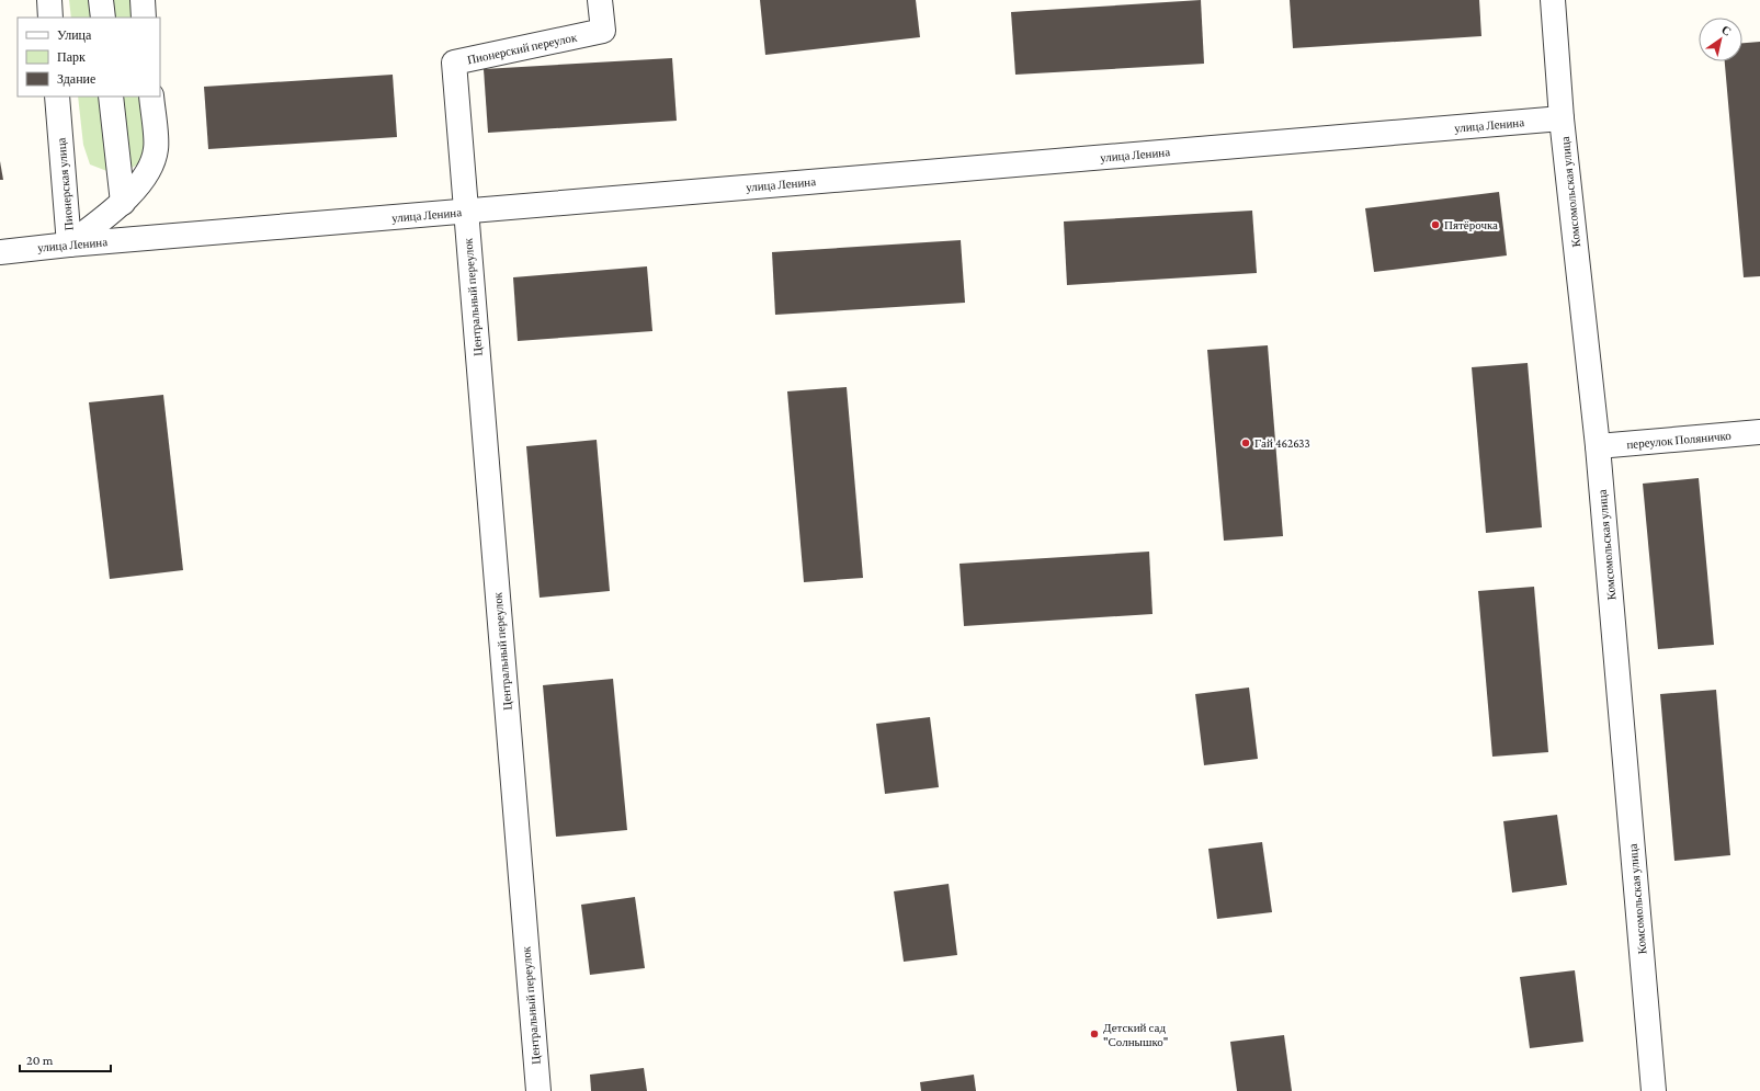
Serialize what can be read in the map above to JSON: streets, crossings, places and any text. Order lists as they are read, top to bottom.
{
  "streets": {
    "street": [
      "Пионерский переулок",
      "улица Ленина",
      "Пионерская улица",
      "Комсомольская улица",
      "Центральный переулок",
      "переулок Поляничко"
    ]
  },
  "crossings": [
    ["Пионерский переулок", "улица Ленина"],
    ["Пионерский переулок", "Центральный переулок"],
    ["улица Ленина", "Пионерская улица"],
    ["улица Ленина", "Комсомольская улица"],
    ["улица Ленина", "Центральный переулок"],
    ["Комсомольская улица", "переулок Поляничко"]
  ],
  "places": ["Пятёрочка", "Гай 462633", "Детский сад \"Солнышко\""],
  "legend": ["Улица", "Парк", "Здание"],
  "scale_bar": "20 m",
  "north": "top right"
}
